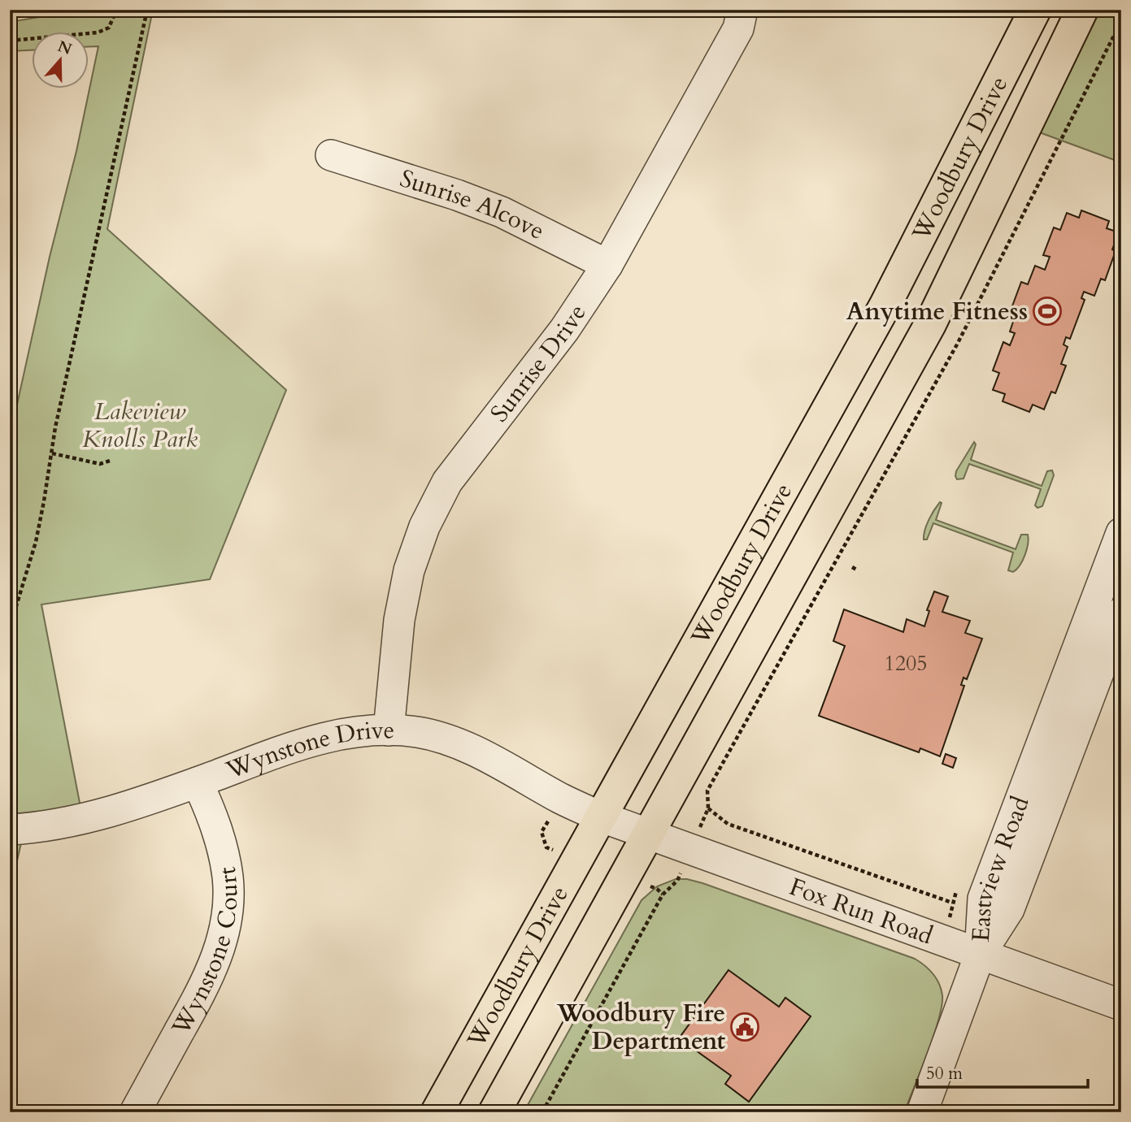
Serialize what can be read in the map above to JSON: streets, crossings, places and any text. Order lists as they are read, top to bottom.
{
  "streets": {
    "main road": ["Woodbury Drive"],
    "street": [
      "Sunrise Alcove",
      "Sunrise Drive",
      "Wynstone Drive",
      "Eastview Road",
      "Fox Run Road",
      "Wynstone Court"
    ]
  },
  "crossings": [
    ["Woodbury Drive", "Wynstone Drive"],
    ["Woodbury Drive", "Fox Run Road"],
    ["Sunrise Alcove", "Sunrise Drive"],
    ["Sunrise Drive", "Wynstone Drive"],
    ["Wynstone Drive", "Fox Run Road"],
    ["Wynstone Drive", "Wynstone Court"],
    ["Eastview Road", "Fox Run Road"]
  ],
  "parks": ["Lakeview Knolls Park"],
  "places": {
    "sports": ["Anytime Fitness"],
    "public building": ["Woodbury Fire Department"]
  },
  "house_numbers": ["1205"],
  "scale_bar": "50 m",
  "north": "top"
}
